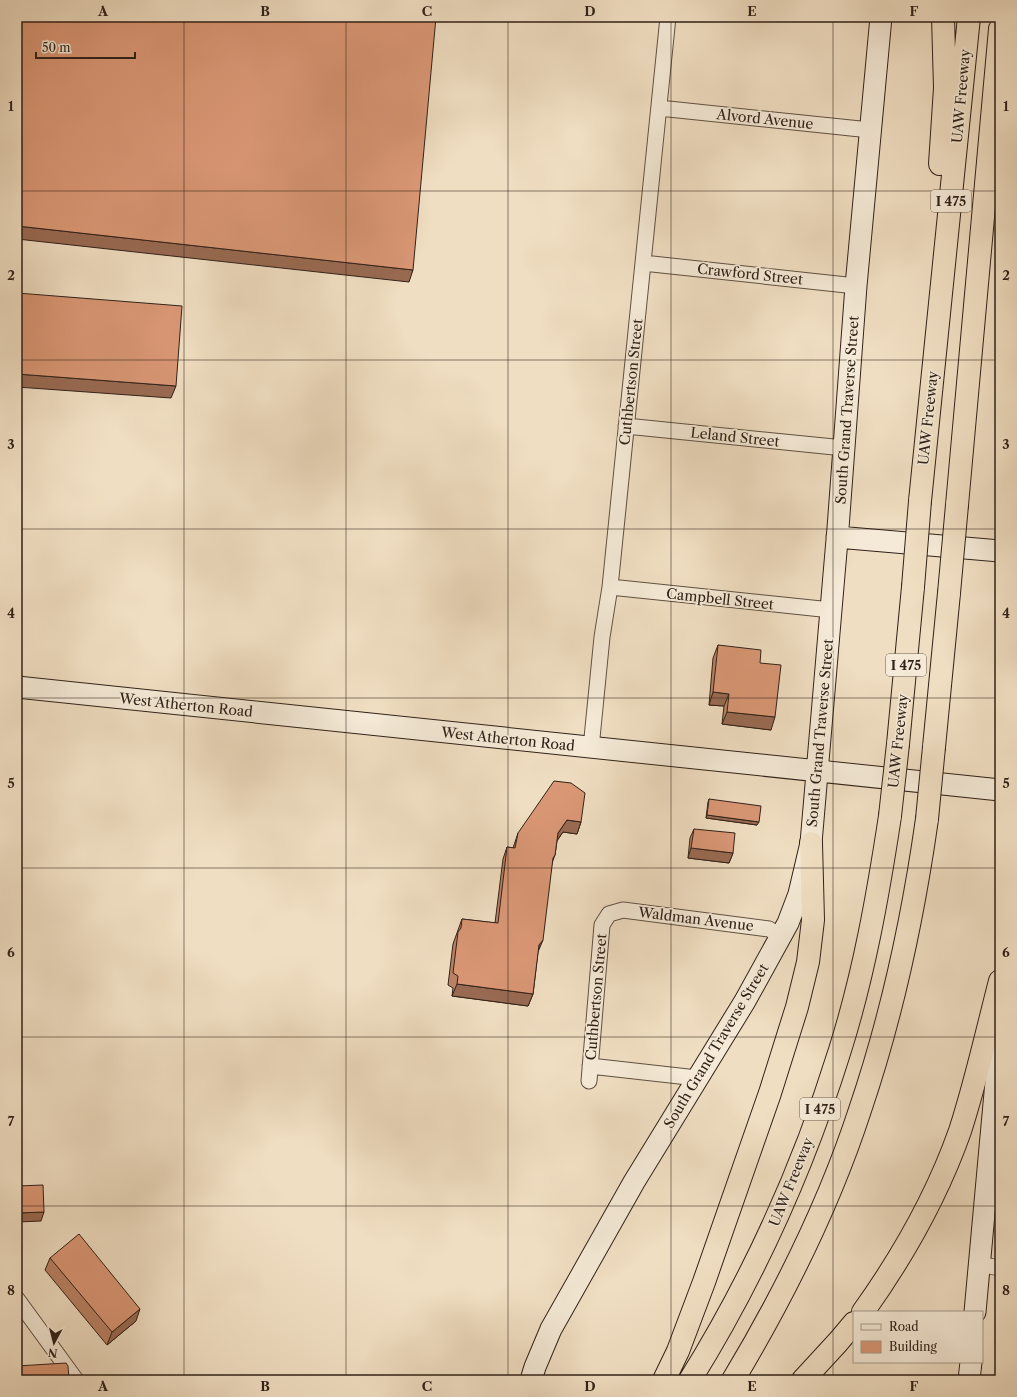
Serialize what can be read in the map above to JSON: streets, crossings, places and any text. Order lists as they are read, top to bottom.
{
  "streets": {
    "highway": ["UAW Freeway", "I 475"],
    "main road": ["South Grand Traverse Street", "West Atherton Road"],
    "street": [
      "Alvord Avenue",
      "Crawford Street",
      "Cuthbertson Street",
      "Leland Street",
      "Campbell Street",
      "Waldman Avenue"
    ]
  },
  "crossings": [
    ["Alvord Avenue", "Cuthbertson Street"],
    ["Alvord Avenue", "South Grand Traverse Street"],
    ["Crawford Street", "Cuthbertson Street"],
    ["Crawford Street", "South Grand Traverse Street"],
    ["Cuthbertson Street", "South Grand Traverse Street"],
    ["Cuthbertson Street", "Leland Street"],
    ["Cuthbertson Street", "Campbell Street"],
    ["Cuthbertson Street", "West Atherton Road"],
    ["Cuthbertson Street", "Waldman Avenue"],
    ["South Grand Traverse Street", "Leland Street"],
    ["South Grand Traverse Street", "Campbell Street"],
    ["South Grand Traverse Street", "West Atherton Road"],
    ["South Grand Traverse Street", "Waldman Avenue"]
  ],
  "legend": ["Road", "Building"],
  "scale_bar": "50 m",
  "north": "bottom",
  "grid": {
    "columns": [
      "A",
      "B",
      "C",
      "D",
      "E",
      "F"
    ],
    "rows": [
      "1",
      "2",
      "3",
      "4",
      "5",
      "6",
      "7",
      "8"
    ]
  }
}
